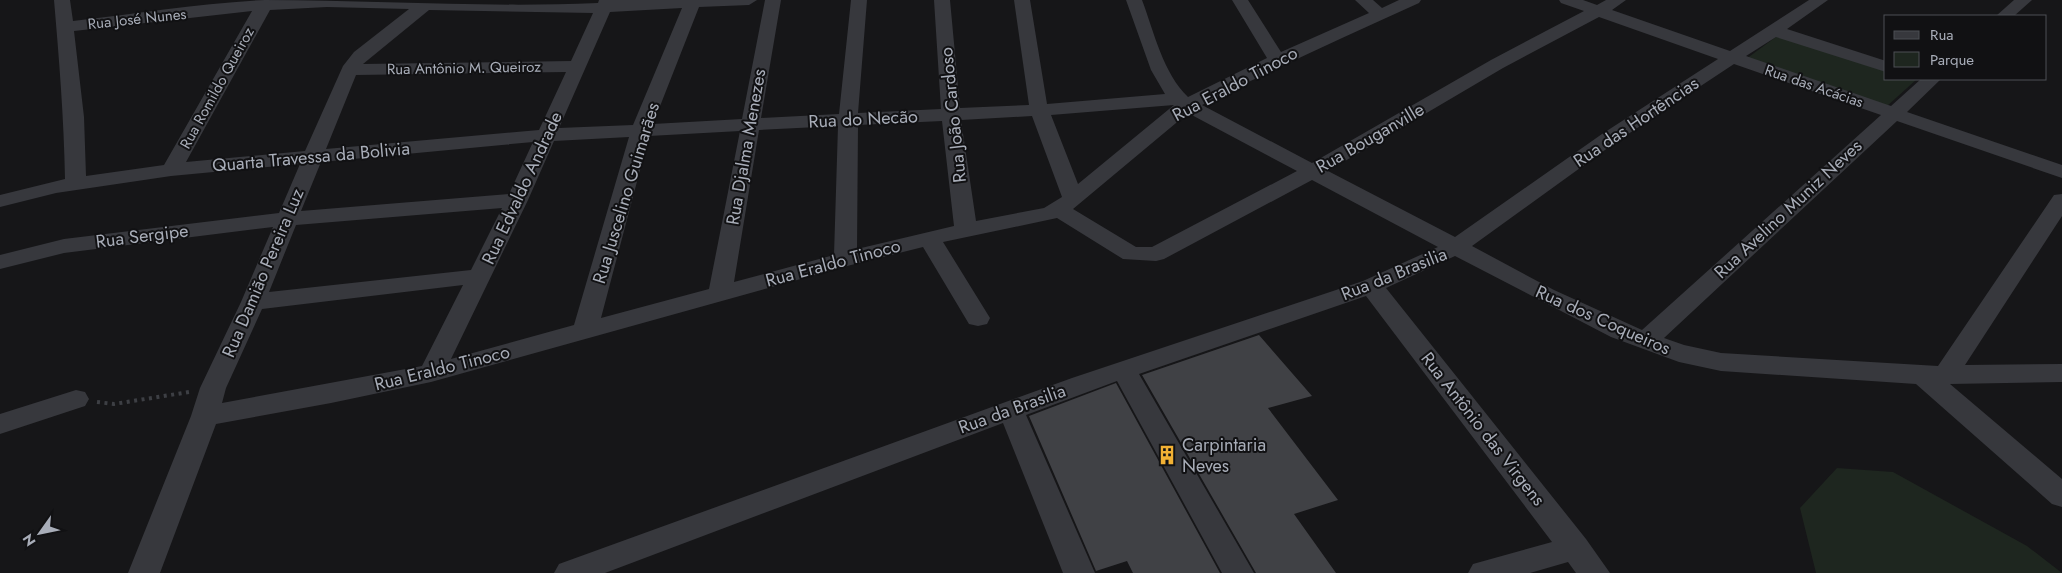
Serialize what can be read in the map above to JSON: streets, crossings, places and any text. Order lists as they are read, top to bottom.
{
  "streets": {
    "street": [
      "Rua José Nunes",
      "Rua Antônio M. Queiroz",
      "Rua Eraldo Tinoco",
      "Rua das Acácias",
      "Rua Romildo Queiroz",
      "Rua João Cardoso",
      "Rua do Necão",
      "Rua das Hortências",
      "Rua Bouganville",
      "Rua Djalma Menezes",
      "Quarta Travessa da Bolivia",
      "Rua Edvaldo Andrade",
      "Rua Juscelino Guimarães",
      "Rua Avelino Muniz Neves",
      "Rua Sergipe",
      "Rua Damião Pereira Luz",
      "Rua da Brasilia",
      "Rua dos Coqueiros",
      "Rua Antônio das Virgens"
    ]
  },
  "crossings": [
    ["Rua José Nunes", "Rua Romildo Queiroz"],
    ["Rua José Nunes", "Rua Edvaldo Andrade"],
    ["Rua José Nunes", "Rua Juscelino Guimarães"],
    ["Rua José Nunes", "Rua Damião Pereira Luz"],
    ["Rua Antônio M. Queiroz", "Rua Edvaldo Andrade"],
    ["Rua Antônio M. Queiroz", "Rua Damião Pereira Luz"],
    ["Rua Eraldo Tinoco", "Rua João Cardoso"],
    ["Rua Eraldo Tinoco", "Rua do Necão"],
    ["Rua Eraldo Tinoco", "Rua Bouganville"],
    ["Rua Eraldo Tinoco", "Rua Djalma Menezes"],
    ["Rua Eraldo Tinoco", "Rua Edvaldo Andrade"],
    ["Rua Eraldo Tinoco", "Rua Juscelino Guimarães"],
    ["Rua Eraldo Tinoco", "Rua Damião Pereira Luz"],
    ["Rua Eraldo Tinoco", "Rua dos Coqueiros"],
    ["Rua das Acácias", "Rua das Hortências"],
    ["Rua das Acácias", "Rua Bouganville"],
    ["Rua das Acácias", "Rua Avelino Muniz Neves"],
    ["Rua Romildo Queiroz", "Quarta Travessa da Bolivia"],
    ["Rua João Cardoso", "Rua do Necão"],
    ["Rua do Necão", "Rua Djalma Menezes"],
    ["Rua do Necão", "Quarta Travessa da Bolivia"],
    ["Rua do Necão", "Rua Edvaldo Andrade"],
    ["Rua do Necão", "Rua Juscelino Guimarães"],
    ["Rua do Necão", "Rua dos Coqueiros"],
    ["Rua das Hortências", "Rua da Brasilia"],
    ["Rua das Hortências", "Rua dos Coqueiros"],
    ["Rua Bouganville", "Rua dos Coqueiros"],
    ["Quarta Travessa da Bolivia", "Rua Edvaldo Andrade"],
    ["Quarta Travessa da Bolivia", "Rua Damião Pereira Luz"],
    ["Rua Edvaldo Andrade", "Rua Sergipe"],
    ["Rua Avelino Muniz Neves", "Rua dos Coqueiros"],
    ["Rua Sergipe", "Rua Damião Pereira Luz"],
    ["Rua da Brasilia", "Rua dos Coqueiros"],
    ["Rua da Brasilia", "Rua Antônio das Virgens"]
  ],
  "places": {
    "building": ["Carpintaria Neves"]
  },
  "legend": ["Rua", "Parque"],
  "north": "bottom left"
}
